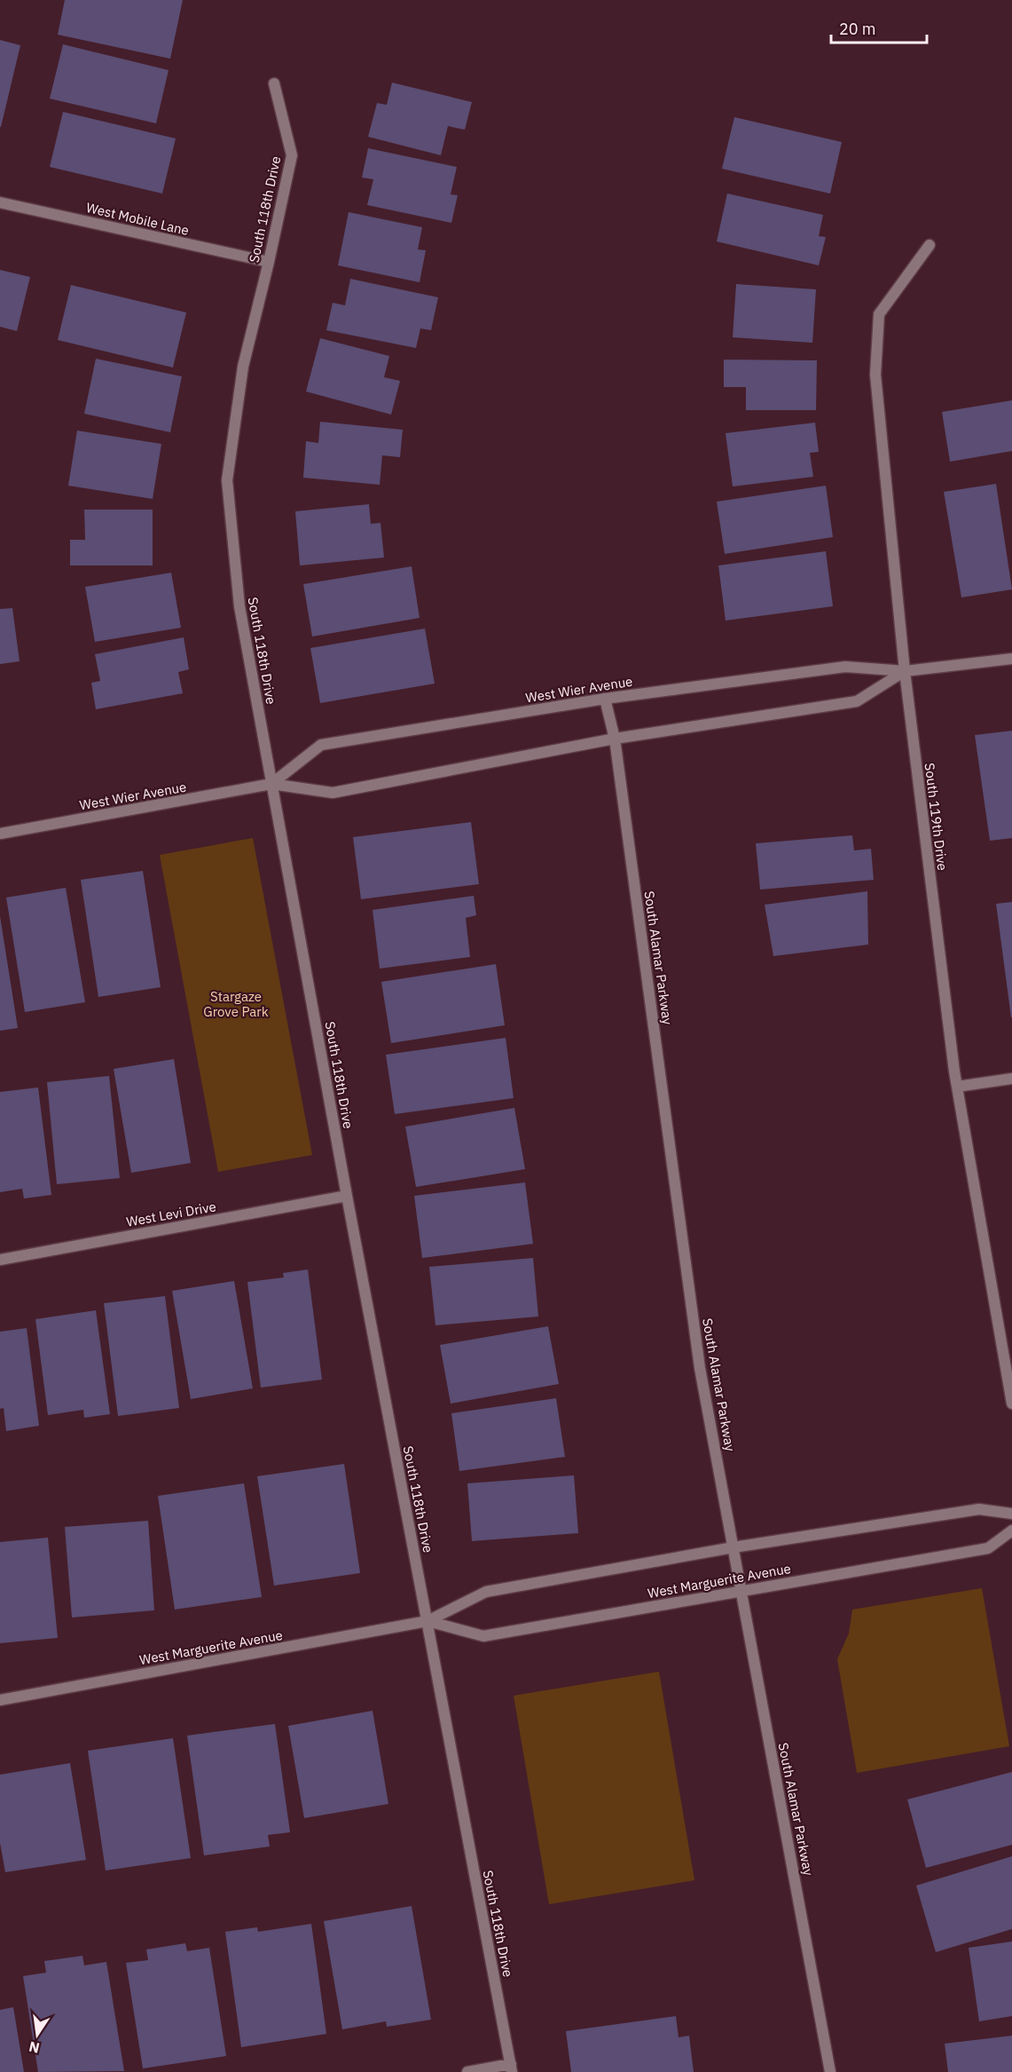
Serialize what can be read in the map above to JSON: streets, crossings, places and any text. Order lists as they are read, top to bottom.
{
  "streets": {
    "street": [
      "South 118th Drive",
      "West Mobile Lane",
      "West Wier Avenue",
      "South 119th Drive",
      "South Alamar Parkway",
      "West Levi Drive",
      "West Marguerite Avenue"
    ]
  },
  "crossings": [
    ["South 118th Drive", "West Mobile Lane"],
    ["South 118th Drive", "West Wier Avenue"],
    ["South 118th Drive", "West Levi Drive"],
    ["South 118th Drive", "West Marguerite Avenue"],
    ["West Wier Avenue", "South 119th Drive"],
    ["West Wier Avenue", "South Alamar Parkway"],
    ["South Alamar Parkway", "West Marguerite Avenue"]
  ],
  "parks": ["Stargaze Grove Park"],
  "scale_bar": "20 m",
  "north": "bottom"
}
